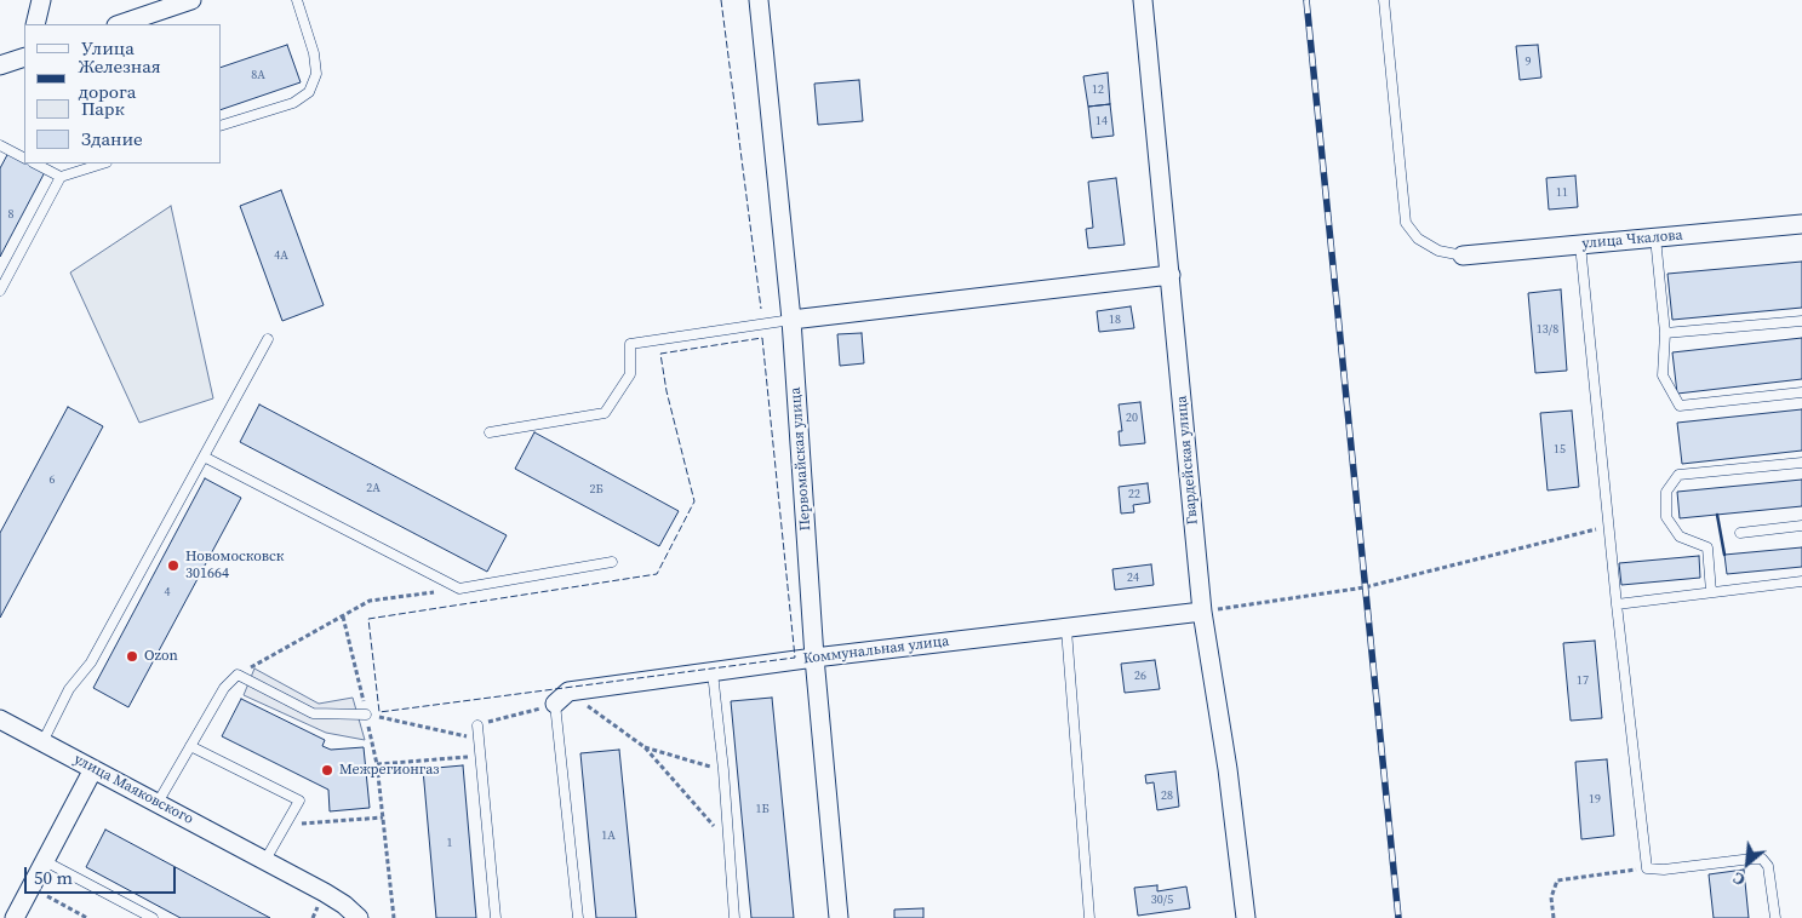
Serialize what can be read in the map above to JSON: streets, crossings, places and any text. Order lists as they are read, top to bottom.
{
  "streets": {
    "street": [
      "улица Чкалова",
      "Первомайская улица",
      "Гвардейская улица",
      "Коммунальная улица",
      "улица Маяковского"
    ]
  },
  "crossings": [
    ["Первомайская улица", "Коммунальная улица"],
    ["Гвардейская улица", "Коммунальная улица"]
  ],
  "places": ["Новомосковск 301664", "Ozon", "Межрегионгаз"],
  "house_numbers": [
    "9",
    "8А",
    "12",
    "14",
    "11",
    "8",
    "4А",
    "18",
    "13/8",
    "20",
    "15",
    "6",
    "2А",
    "2Б",
    "22",
    "24",
    "4",
    "26",
    "17",
    "28",
    "19",
    "1Б",
    "1А",
    "1",
    "30/5"
  ],
  "legend": [
    "Улица",
    "Железная дорога",
    "Парк",
    "Здание"
  ],
  "scale_bar": "50 m",
  "north": "bottom left"
}
